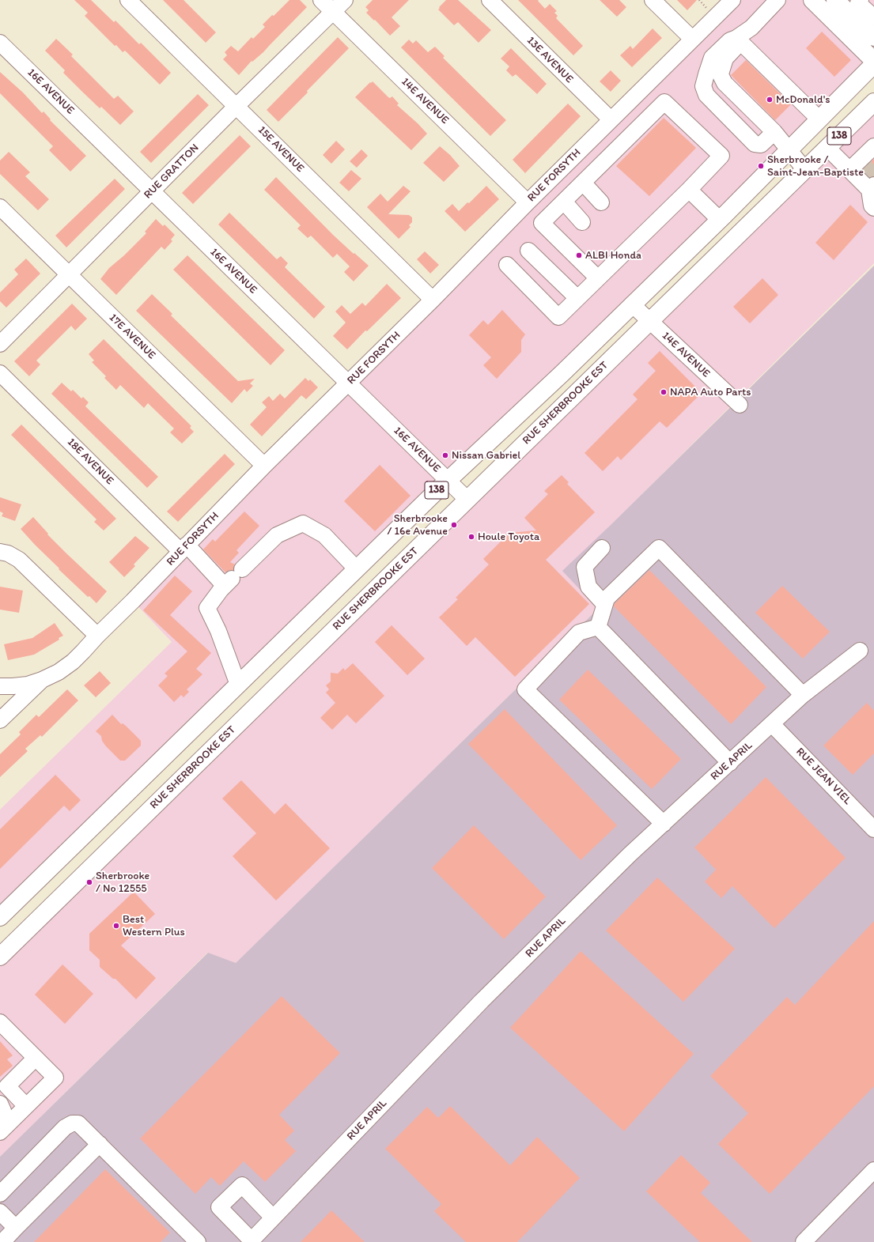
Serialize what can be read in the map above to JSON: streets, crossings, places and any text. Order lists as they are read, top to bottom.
{
  "streets": {
    "main road": ["138", "RUE SHERBROOKE EST"],
    "street": [
      "13E AVENUE",
      "16E AVENUE",
      "14E AVENUE",
      "15E AVENUE",
      "RUE GRATTON",
      "RUE FORSYTH",
      "17E AVENUE",
      "18E AVENUE",
      "RUE APRIL",
      "RUE JEAN VIEL"
    ]
  },
  "crossings": [
    ["13E AVENUE", "RUE FORSYTH"],
    ["16E AVENUE", "138"],
    ["16E AVENUE", "RUE GRATTON"],
    ["16E AVENUE", "RUE FORSYTH"],
    ["16E AVENUE", "RUE SHERBROOKE EST"],
    ["14E AVENUE", "138"],
    ["14E AVENUE", "RUE GRATTON"],
    ["14E AVENUE", "RUE FORSYTH"],
    ["14E AVENUE", "RUE SHERBROOKE EST"],
    ["15E AVENUE", "RUE GRATTON"],
    ["15E AVENUE", "RUE FORSYTH"],
    ["RUE GRATTON", "17E AVENUE"],
    ["RUE FORSYTH", "17E AVENUE"],
    ["RUE FORSYTH", "18E AVENUE"],
    ["RUE APRIL", "RUE JEAN VIEL"]
  ],
  "places": [
    "McDonald's",
    "Sherbrooke / Saint-Jean-Baptiste",
    "ALBI Honda",
    "NAPA Auto Parts",
    "Nissan Gabriel",
    "Sherbrooke / 16e Avenue",
    "Houle Toyota",
    "Sherbrooke / No 12555",
    "Best Western Plus"
  ]
}
